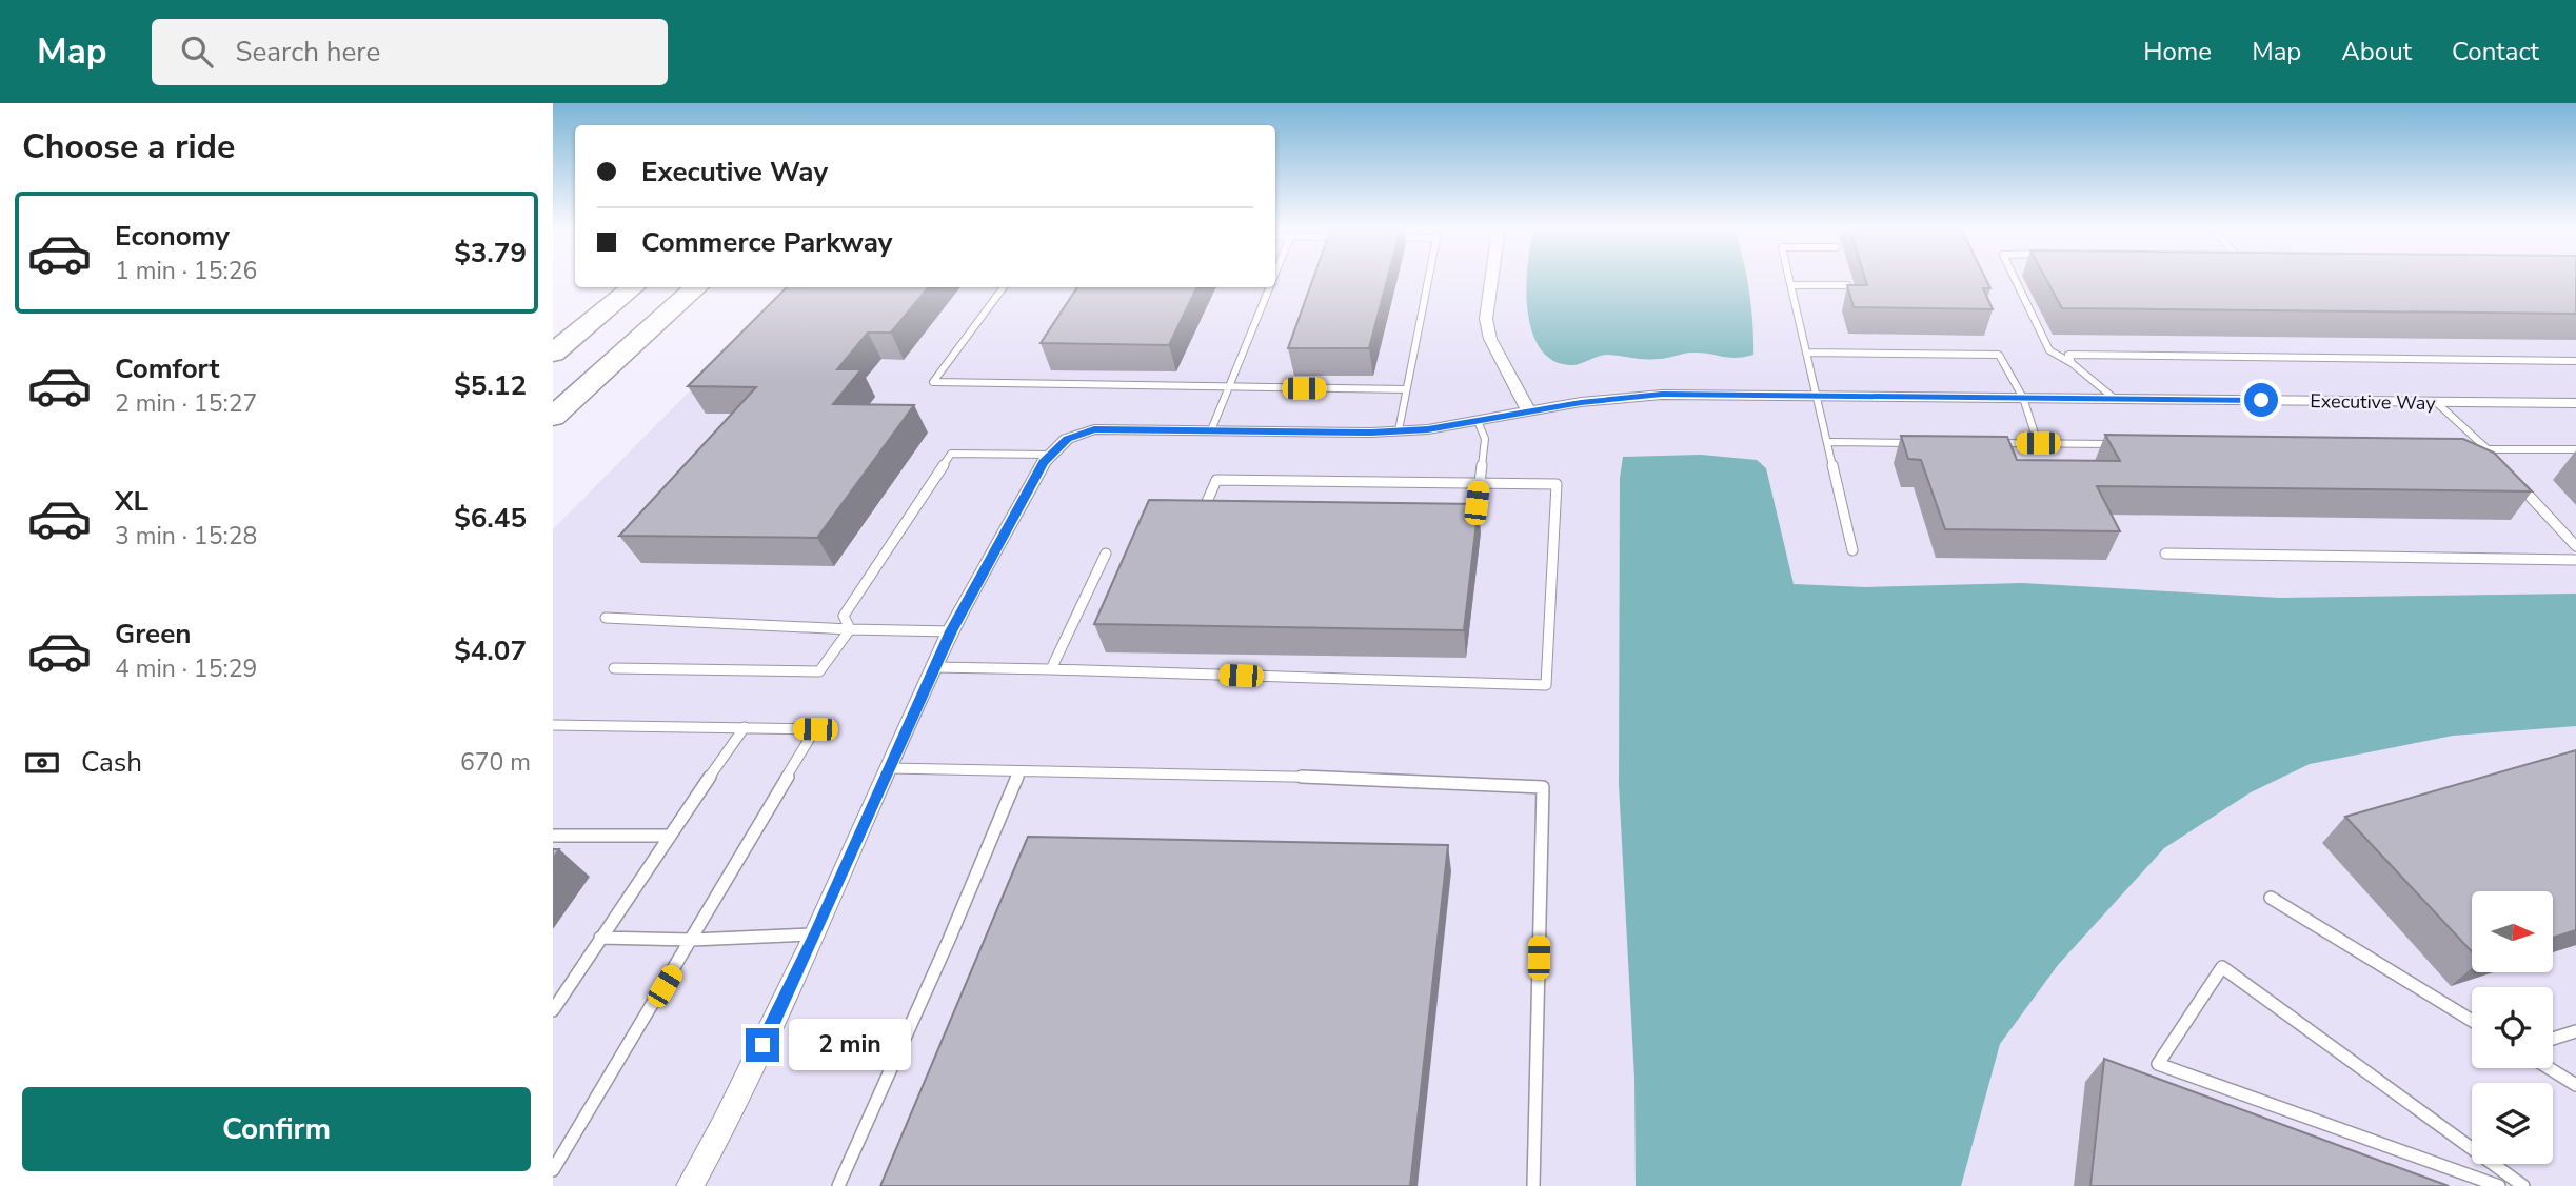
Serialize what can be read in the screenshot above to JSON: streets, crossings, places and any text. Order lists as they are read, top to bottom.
{
  "streets": {
    "street": ["Executive Way"]
  },
  "north": "right",
  "page": {
    "header": "Map",
    "search": "Search here",
    "nav": [
      "Home",
      "Map",
      "About",
      "Contact"
    ],
    "heading": "Choose a ride",
    "banner": ["Executive Way", "Commerce Parkway"],
    "list": [
      {
        "name": "Economy",
        "note": "1 min · 15:26",
        "value": "$3.79"
      },
      {
        "name": "Comfort",
        "note": "2 min · 15:27",
        "value": "$5.12"
      },
      {
        "name": "XL",
        "note": "3 min · 15:28",
        "value": "$6.45"
      },
      {
        "name": "Green",
        "note": "4 min · 15:29",
        "value": "$4.07"
      }
    ],
    "pay": ["Cash", "670 m"],
    "bubble": "2 min",
    "buttons": "Confirm"
  }
}
